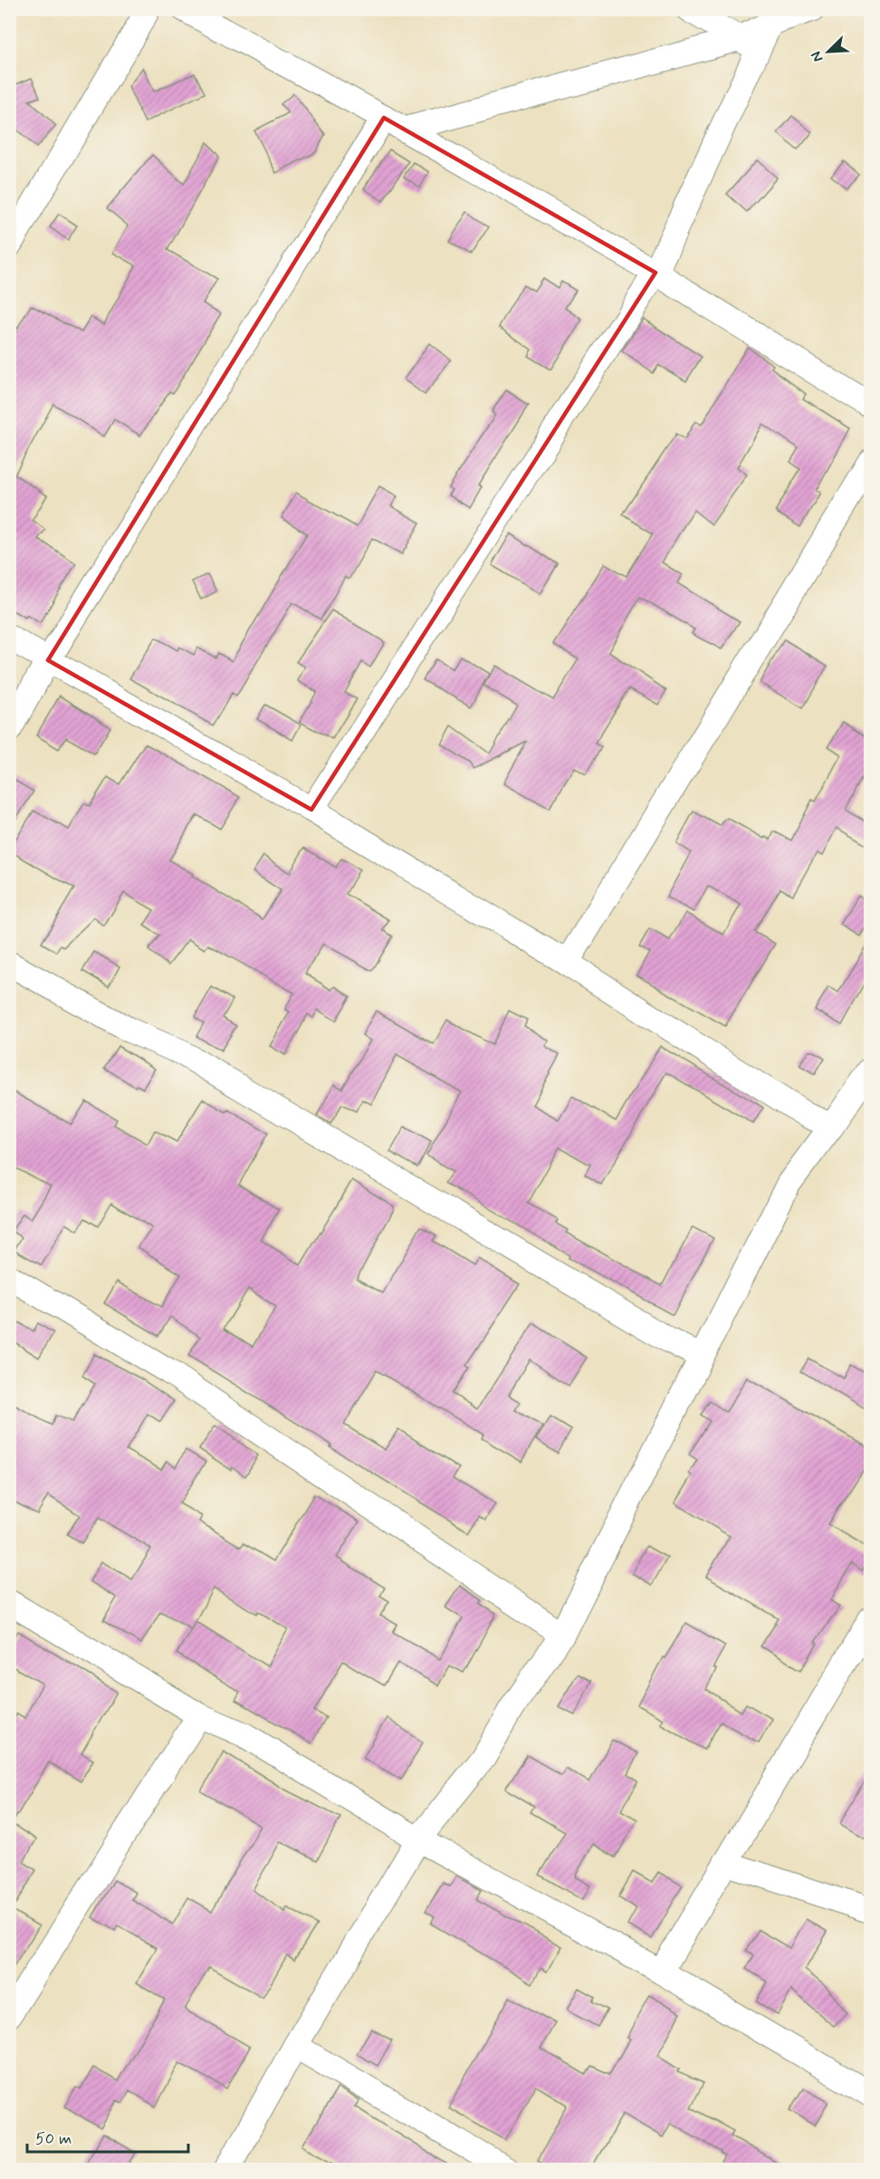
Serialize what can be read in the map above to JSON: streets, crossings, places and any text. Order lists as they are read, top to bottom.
{
  "scale_bar": "50 m",
  "north": "bottom left"
}
